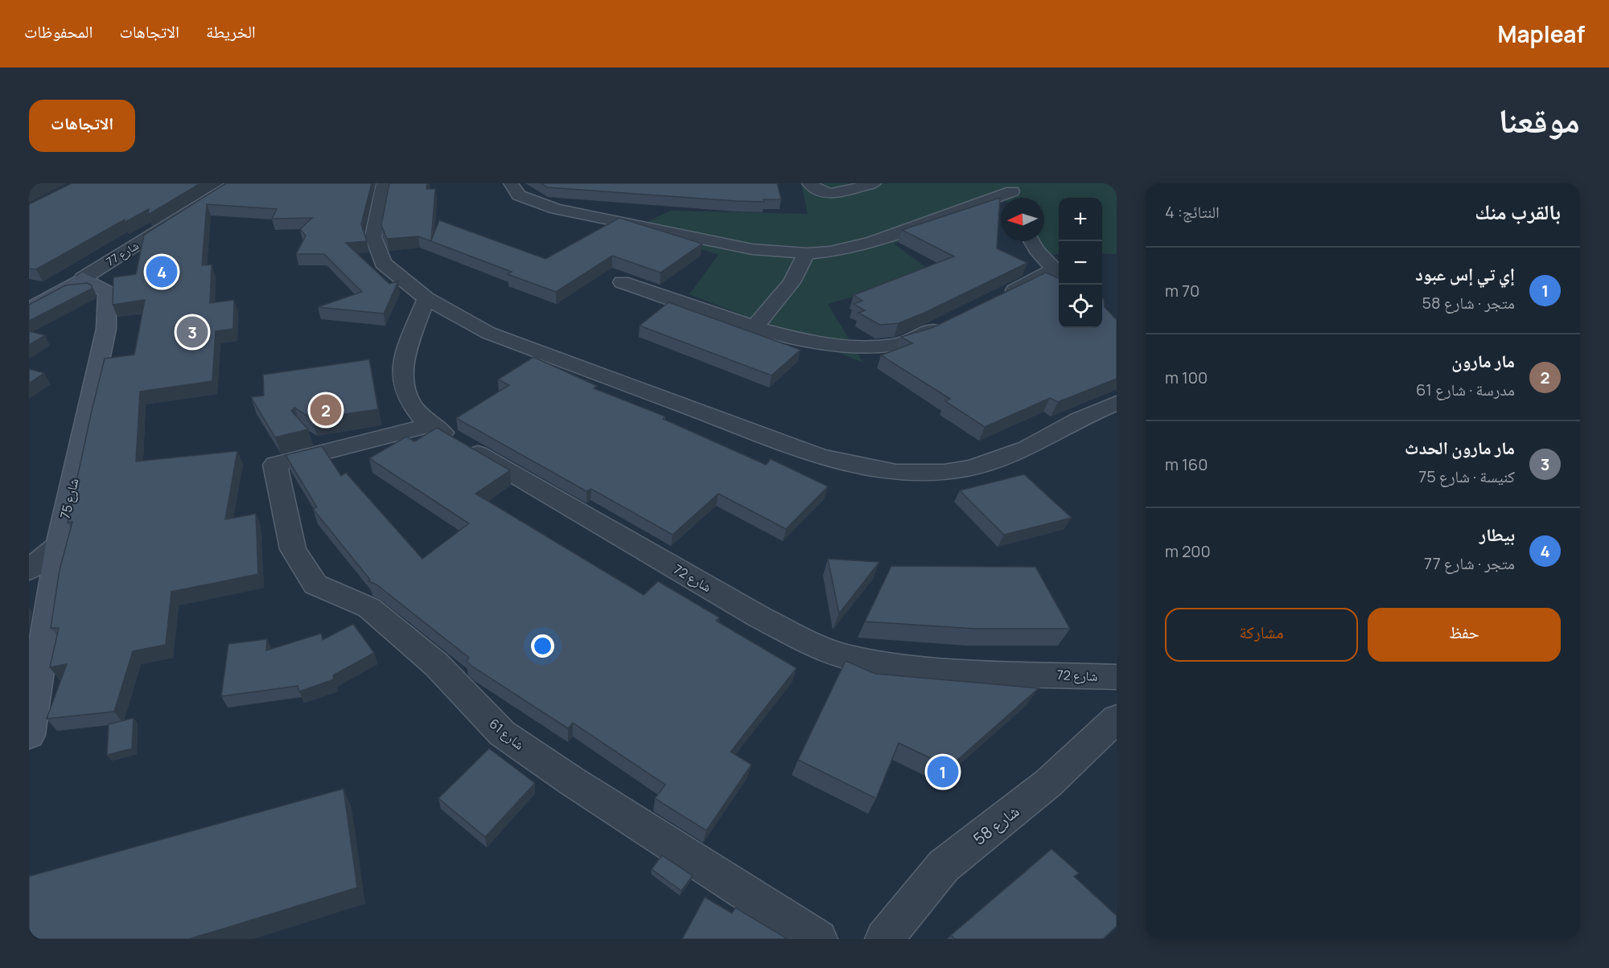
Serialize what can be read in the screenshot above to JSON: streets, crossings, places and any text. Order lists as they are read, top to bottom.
{
  "streets": {
    "street": [
      "شارع 77",
      "شارع 75",
      "شارع 72",
      "شارع 61",
      "شارع 58"
    ]
  },
  "crossings": [
    ["شارع 77", "شارع 75"],
    ["شارع 72", "شارع 61"]
  ],
  "north": "left",
  "page": {
    "header": "Mapleaf",
    "nav": ["الخريطة", "الاتجاهات", "المحفوظات"],
    "title": "موقعنا",
    "buttons": [
      "الاتجاهات",
      ["حفظ", "مشاركة"]
    ],
    "heading": ["بالقرب منك", "النتائج: 4"],
    "map_buttons": ["+", "−"],
    "list": [
      {
        "mark": "1",
        "name": "إي تي إس عبود",
        "note": "متجر · شارع 58",
        "value": "70 m"
      },
      {
        "mark": "2",
        "name": "مار مارون",
        "note": "مدرسة · شارع 61",
        "value": "100 m"
      },
      {
        "mark": "3",
        "name": "مار مارون الحدث",
        "note": "كنيسة · شارع 75",
        "value": "160 m"
      },
      {
        "mark": "4",
        "name": "بيطار",
        "note": "متجر · شارع 77",
        "value": "200 m"
      }
    ],
    "pins": [
      "4",
      "3",
      "2",
      "1"
    ]
  }
}
